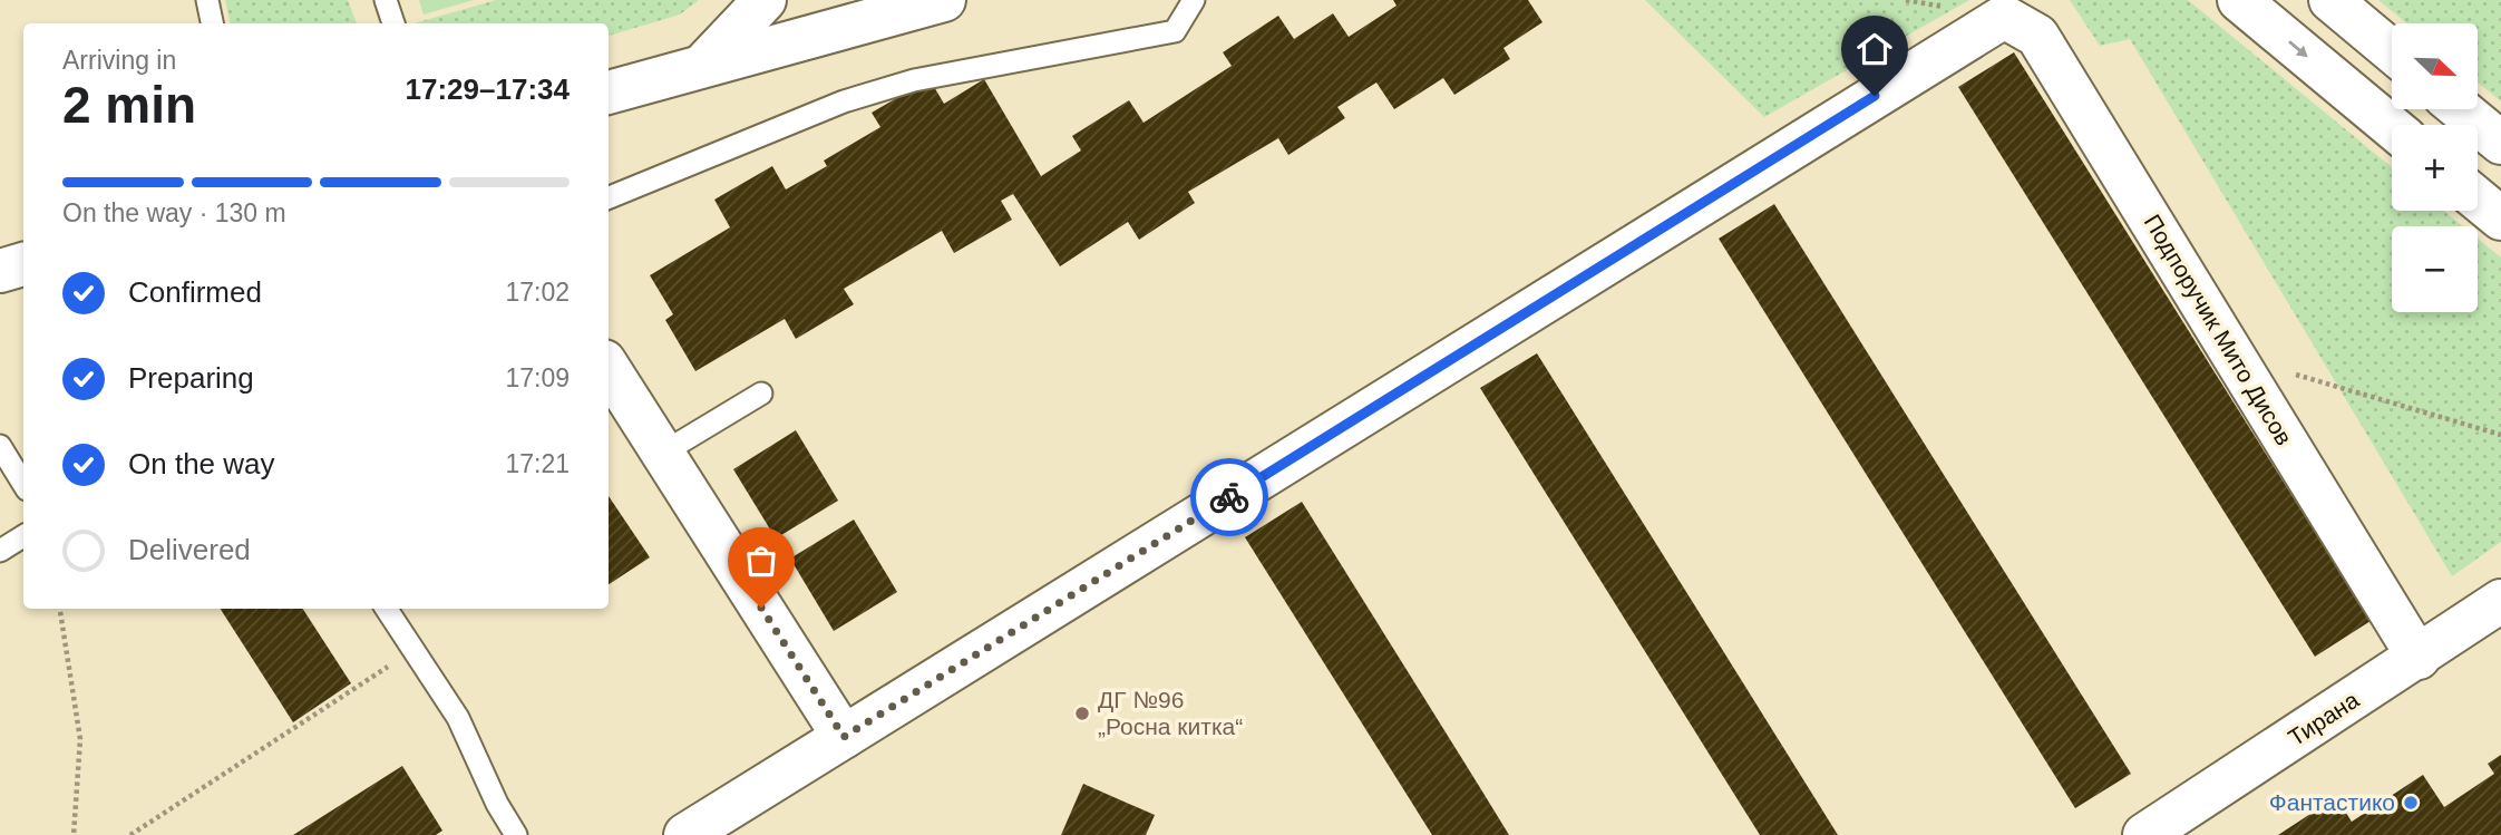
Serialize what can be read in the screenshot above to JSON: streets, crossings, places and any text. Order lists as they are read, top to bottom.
{
  "streets": {
    "street": ["Подпоручик Мито Дисов", "Тирана"]
  },
  "crossings": [
    ["Подпоручик Мито Дисов", "Тирана"]
  ],
  "places": ["ДГ №96 „Росна китка“", "Фантастико"],
  "north": "bottom right",
  "page": {
    "map_buttons": ["+", "−"],
    "heading": ["2 min", "Arriving in", "17:29–17:34"],
    "bar": "On the way · 130 m",
    "list": [
      ["Confirmed", "17:02"],
      ["Preparing", "17:09"],
      ["On the way", "17:21"],
      "Delivered"
    ]
  }
}
